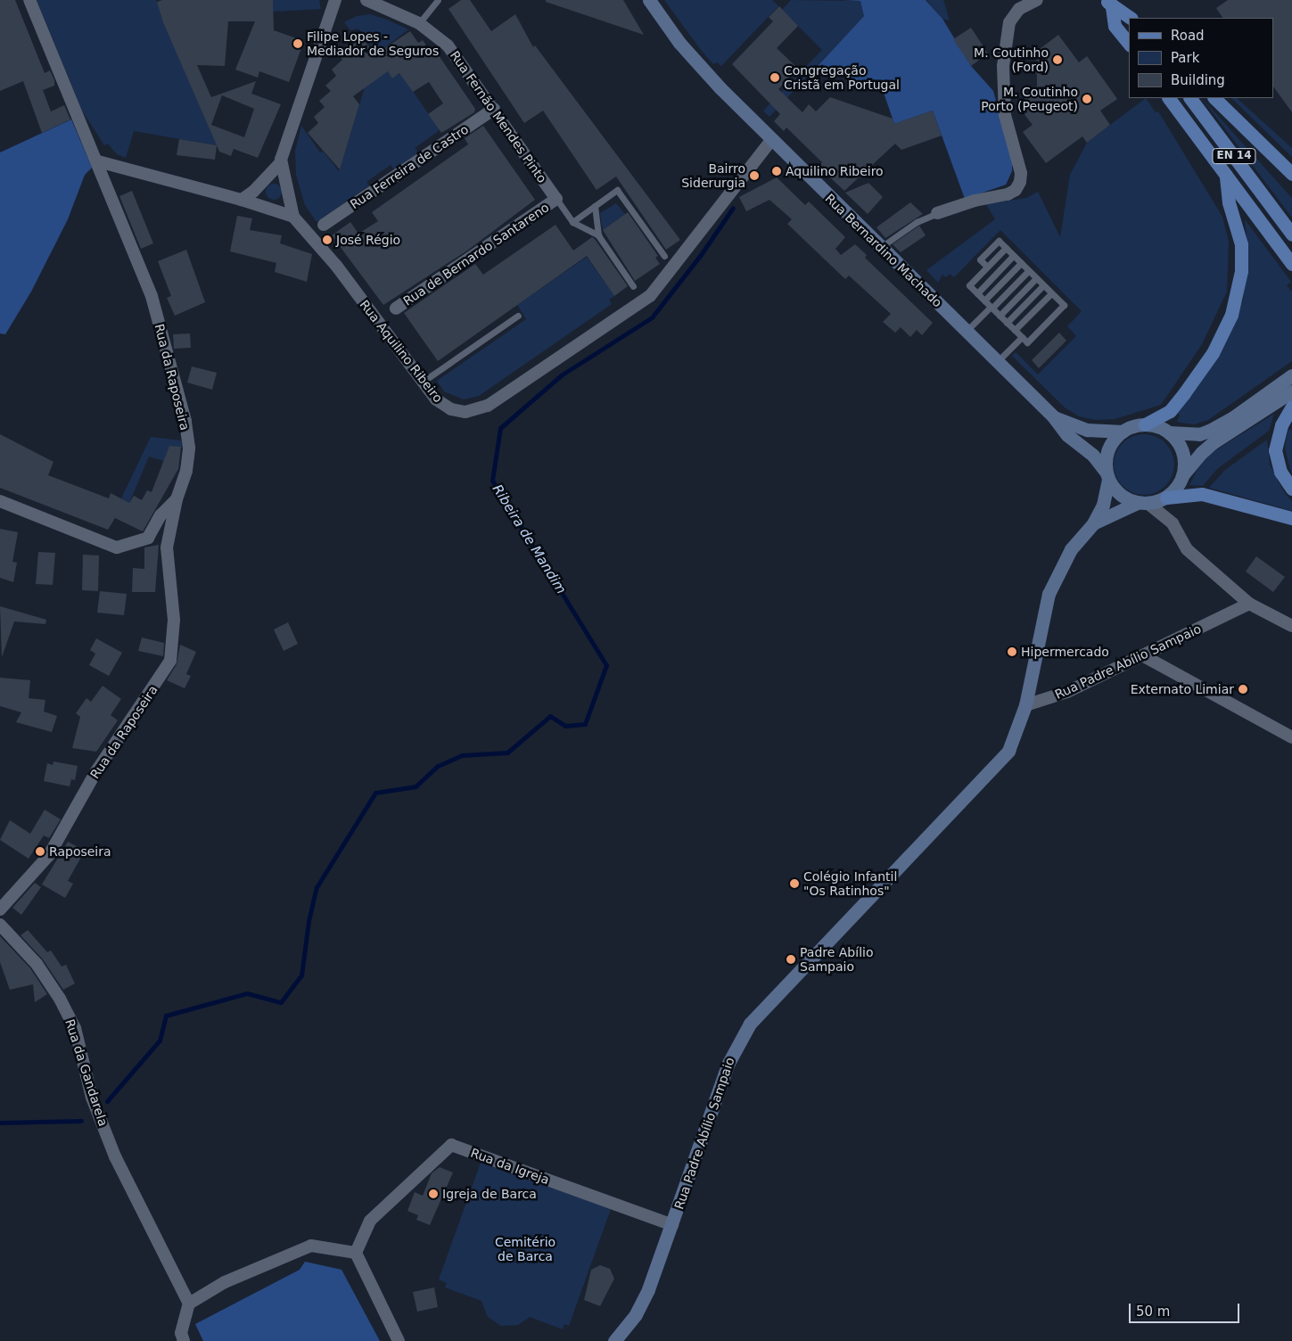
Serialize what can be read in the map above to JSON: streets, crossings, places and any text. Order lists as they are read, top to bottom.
{
  "streets": {
    "main road": ["EN 14", "Rua Bernardino Machado", "Rua Padre Abílio Sampaio"],
    "street": [
      "Rua Fernão Mendes Pinto",
      "Rua Ferreira de Castro",
      "Rua de Bernardo Santareno",
      "Rua Aquilino Ribeiro",
      "Rua da Raposeira",
      "Rua da Gandarela",
      "Rua da Igreja"
    ]
  },
  "crossings": [
    ["Rua Fernão Mendes Pinto", "Rua Ferreira de Castro"],
    ["Rua Fernão Mendes Pinto", "Rua de Bernardo Santareno"],
    ["Rua Bernardino Machado", "Rua Aquilino Ribeiro"],
    ["Rua Padre Abílio Sampaio", "Rua da Igreja"]
  ],
  "water": ["Ribeira de Mandim"],
  "parks": ["Cemitério de Barca"],
  "places": [
    "Filipe Lopes - Mediador de Seguros",
    "M. Coutinho (Ford)",
    "Congregação Cristã em Portugal",
    "M. Coutinho Porto (Peugeot)",
    "Aquilino Ribeiro",
    "Bairro Siderurgia",
    "José Régio",
    "Hipermercado",
    "Externato Limiar",
    "Raposeira",
    "Colégio Infantil \"Os Ratinhos\"",
    "Padre Abílio Sampaio",
    "Igreja de Barca"
  ],
  "legend": ["Road", "Park", "Building"],
  "scale_bar": "50 m"
}
